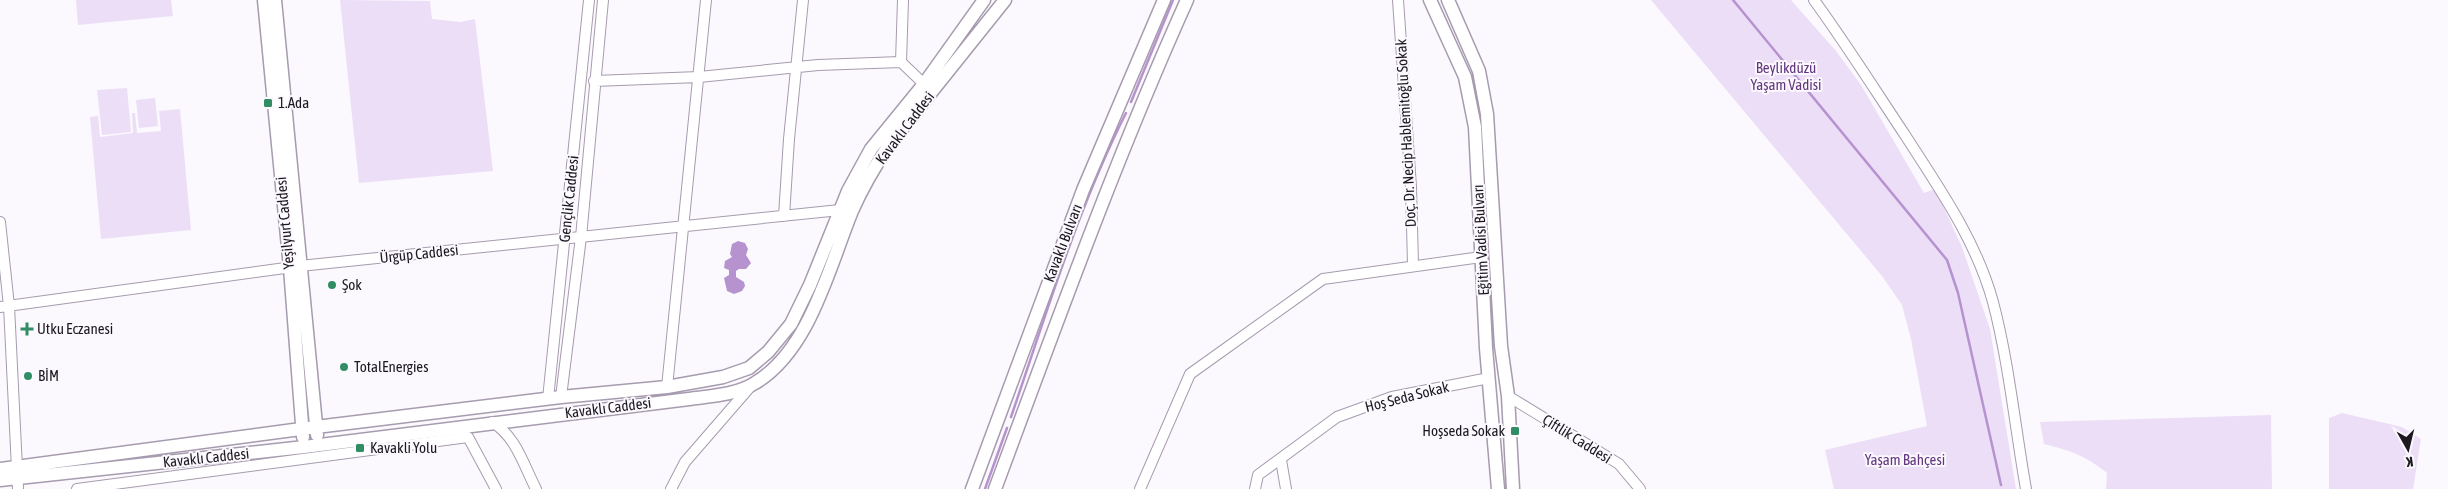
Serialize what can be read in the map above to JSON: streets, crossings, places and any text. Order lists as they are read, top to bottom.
{
  "streets": {
    "main road": [
      "Kavaklı Caddesi",
      "Yeşilyurt Caddesi",
      "Eğitim Vadisi Bulvarı",
      "Kavaklı Bulvarı"
    ],
    "street": [
      "Doç. Dr. Necip Hablemitoğlu Sokak",
      "Gençlik Caddesi",
      "Ürgüp Caddesi",
      "Hoş Seda Sokak",
      "Çiftlik Caddesi"
    ]
  },
  "crossings": [
    ["Kavaklı Caddesi", "Gençlik Caddesi"],
    ["Kavaklı Caddesi", "Yeşilyurt Caddesi"],
    ["Kavaklı Caddesi", "Ürgüp Caddesi"],
    ["Gençlik Caddesi", "Ürgüp Caddesi"],
    ["Yeşilyurt Caddesi", "Ürgüp Caddesi"],
    ["Eğitim Vadisi Bulvarı", "Hoş Seda Sokak"],
    ["Eğitim Vadisi Bulvarı", "Çiftlik Caddesi"]
  ],
  "parks": ["Beylikdüzü Yaşam Vadisi", "Yaşam Bahçesi"],
  "places": {
    "transit": ["1.Ada", "Hoşseda Sokak", "Kavakli Yolu"],
    "other": ["Şok", "TotalEnergies", "BİM"],
    "health": ["Utku Eczanesi"]
  },
  "north": "bottom"
}
